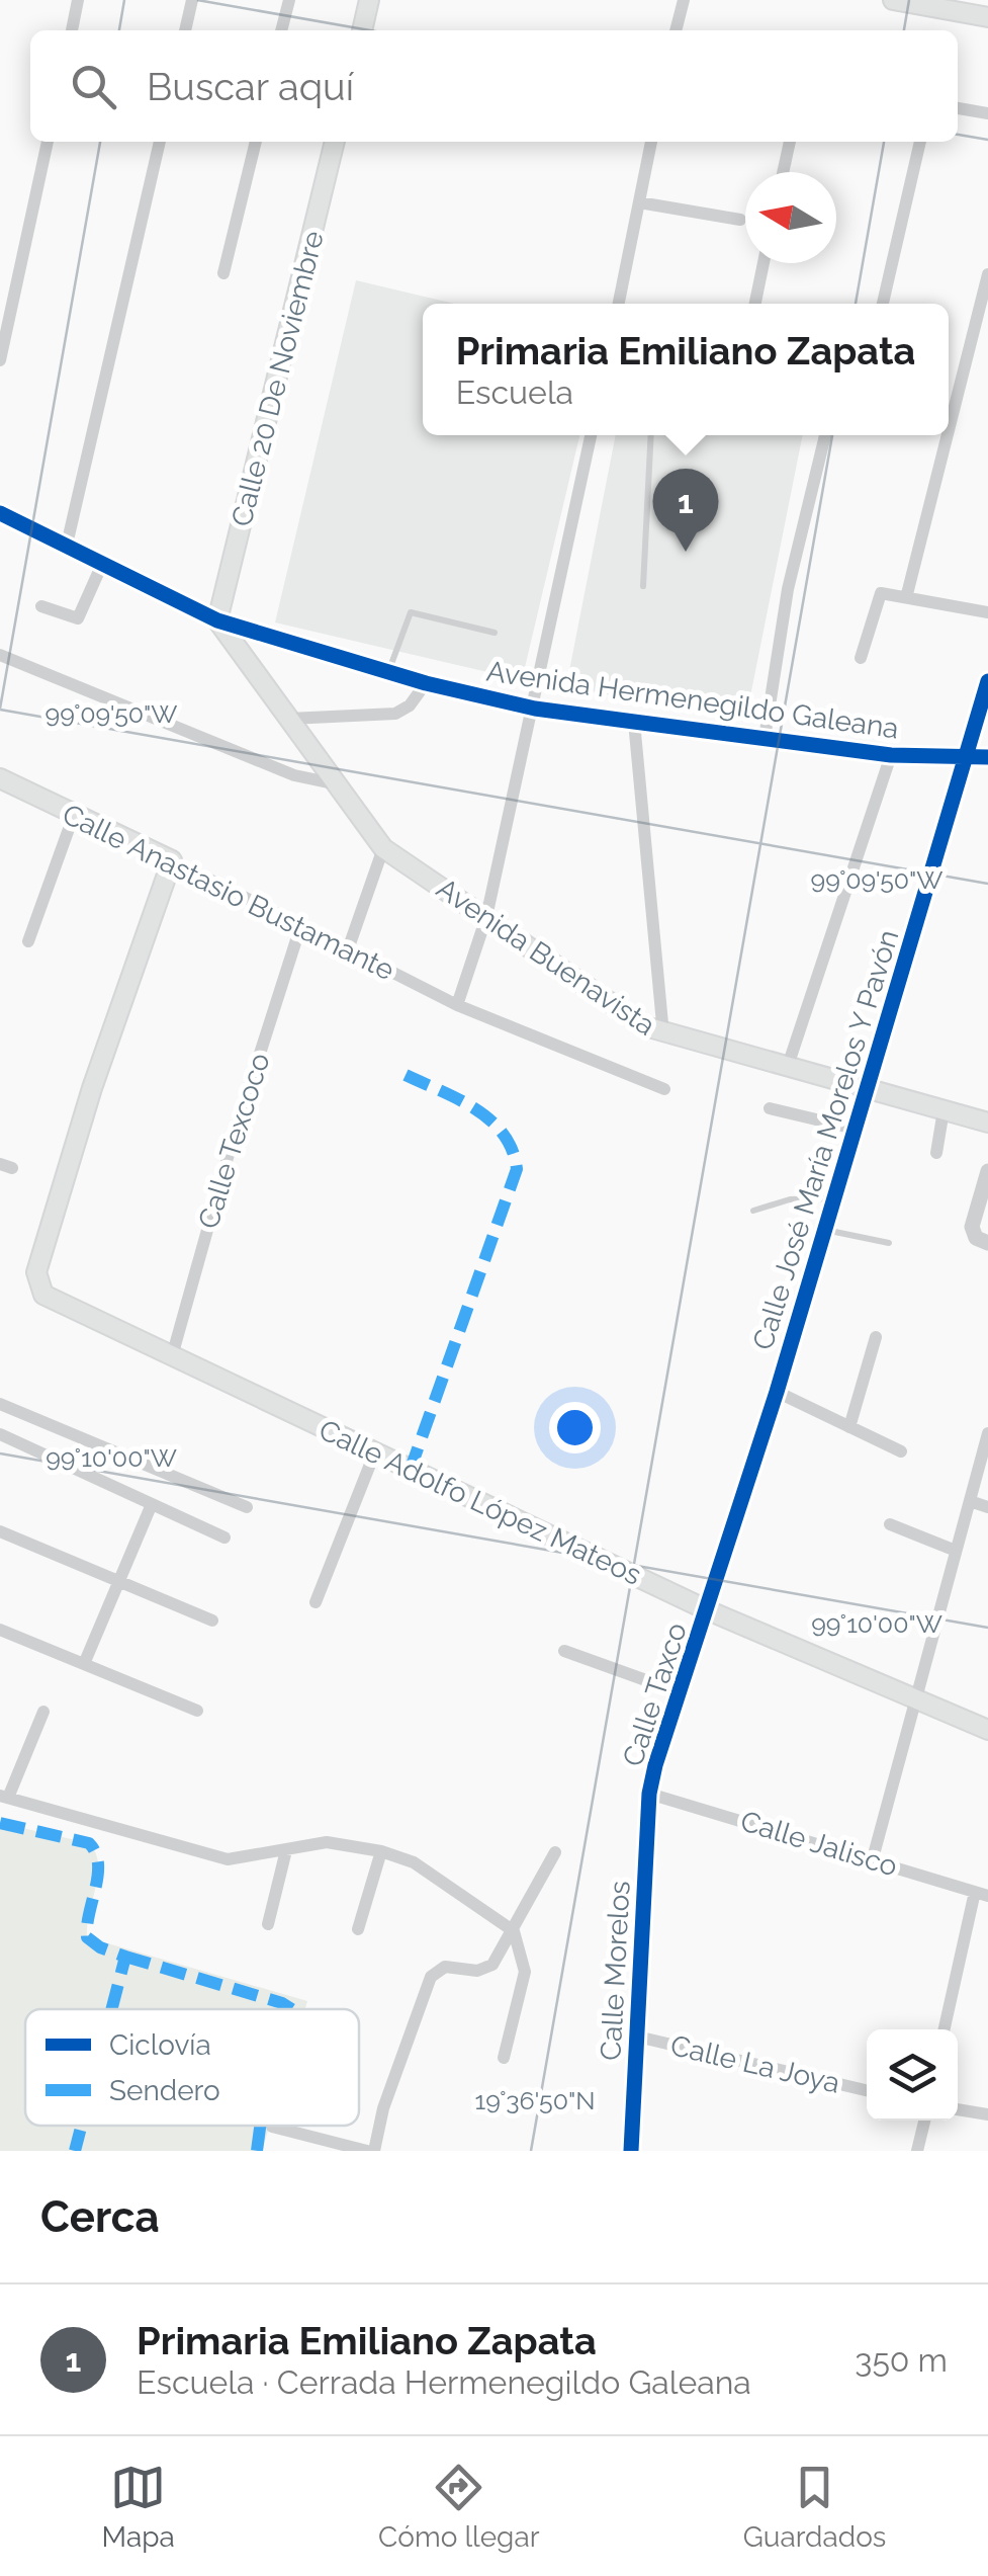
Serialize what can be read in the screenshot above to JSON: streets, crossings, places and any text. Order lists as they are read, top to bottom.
{
  "streets": {
    "main road": [
      "Calle 20 De Noviembre",
      "Calle Anastasio Bustamante",
      "Avenida Buenavista",
      "Calle Adolfo López Mateos"
    ],
    "street": [
      "Avenida Hermenegildo Galeana",
      "Calle José María Morelos Y Pavón",
      "Calle Texcoco",
      "Calle Taxco",
      "Calle Jalisco",
      "Calle Morelos",
      "Calle La Joya"
    ]
  },
  "crossings": [
    ["Calle 20 De Noviembre", "Avenida Hermenegildo Galeana"],
    ["Calle 20 De Noviembre", "Avenida Buenavista"],
    ["Avenida Hermenegildo Galeana", "Avenida Buenavista"],
    ["Avenida Hermenegildo Galeana", "Calle José María Morelos Y Pavón"],
    ["Calle Anastasio Bustamante", "Calle Texcoco"],
    ["Calle Anastasio Bustamante", "Calle Adolfo López Mateos"],
    ["Avenida Buenavista", "Calle José María Morelos Y Pavón"],
    ["Calle José María Morelos Y Pavón", "Calle Adolfo López Mateos"],
    ["Calle José María Morelos Y Pavón", "Calle Taxco"],
    ["Calle Texcoco", "Calle Adolfo López Mateos"],
    ["Calle Adolfo López Mateos", "Calle Taxco"],
    ["Calle Taxco", "Calle Jalisco"],
    ["Calle Taxco", "Calle Morelos"],
    ["Calle Jalisco", "Calle Morelos"],
    ["Calle Morelos", "Calle La Joya"]
  ],
  "legend": ["Ciclovía", "Sendero"],
  "north": "left",
  "page": {
    "search": "Buscar aquí",
    "popup": ["Primaria Emiliano Zapata", "Escuela"],
    "pins": "1",
    "heading": "Cerca",
    "list": [
      {
        "mark": "1",
        "name": "Primaria Emiliano Zapata",
        "note": "Escuela · Cerrada Hermenegildo Galeana",
        "value": "350 m"
      }
    ],
    "nav": ["Mapa", "Cómo llegar", "Guardados"]
  },
  "coordinates": ["99°09'50\"W", "99°10'00\"W", "19°36'50\"N"]
}
